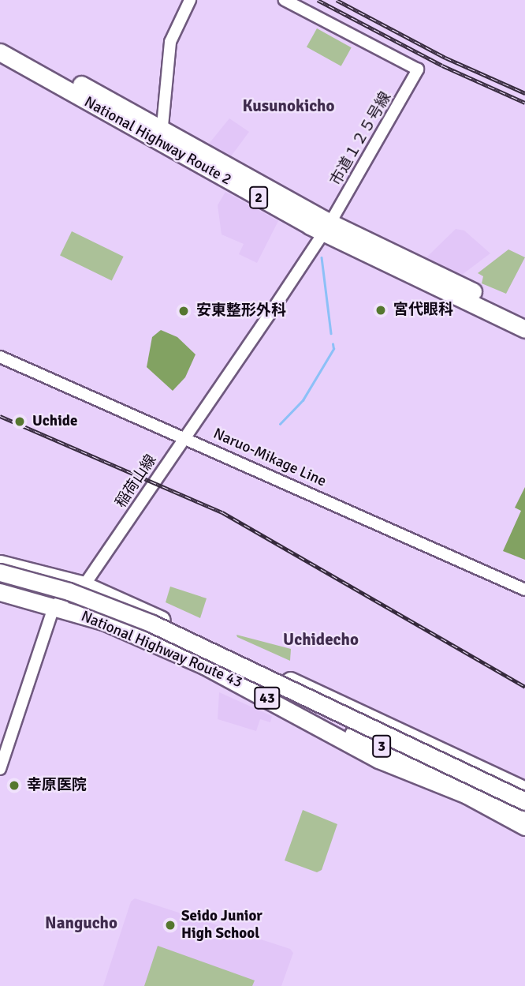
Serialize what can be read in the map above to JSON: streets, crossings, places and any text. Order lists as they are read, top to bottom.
{
  "streets": {
    "highway": [
      "National Highway Route 2",
      "2",
      "National Highway Route 43",
      "43",
      "3"
    ],
    "street": ["市道１２５号線", "Naruo-Mikage Line", "稲荷山線"]
  },
  "crossings": [
    ["市道１２５号線", "National Highway Route 2"],
    ["市道１２５号線", "稲荷山線"],
    ["National Highway Route 2", "稲荷山線"],
    ["Naruo-Mikage Line", "稲荷山線"],
    ["稲荷山線", "National Highway Route 43"]
  ],
  "districts": ["Kusunokicho", "Uchidecho", "Nangucho"],
  "places": [
    "宮代眼科",
    "安東整形外科",
    "Uchide",
    "幸原医院",
    "Seido Junior High School"
  ]
}
